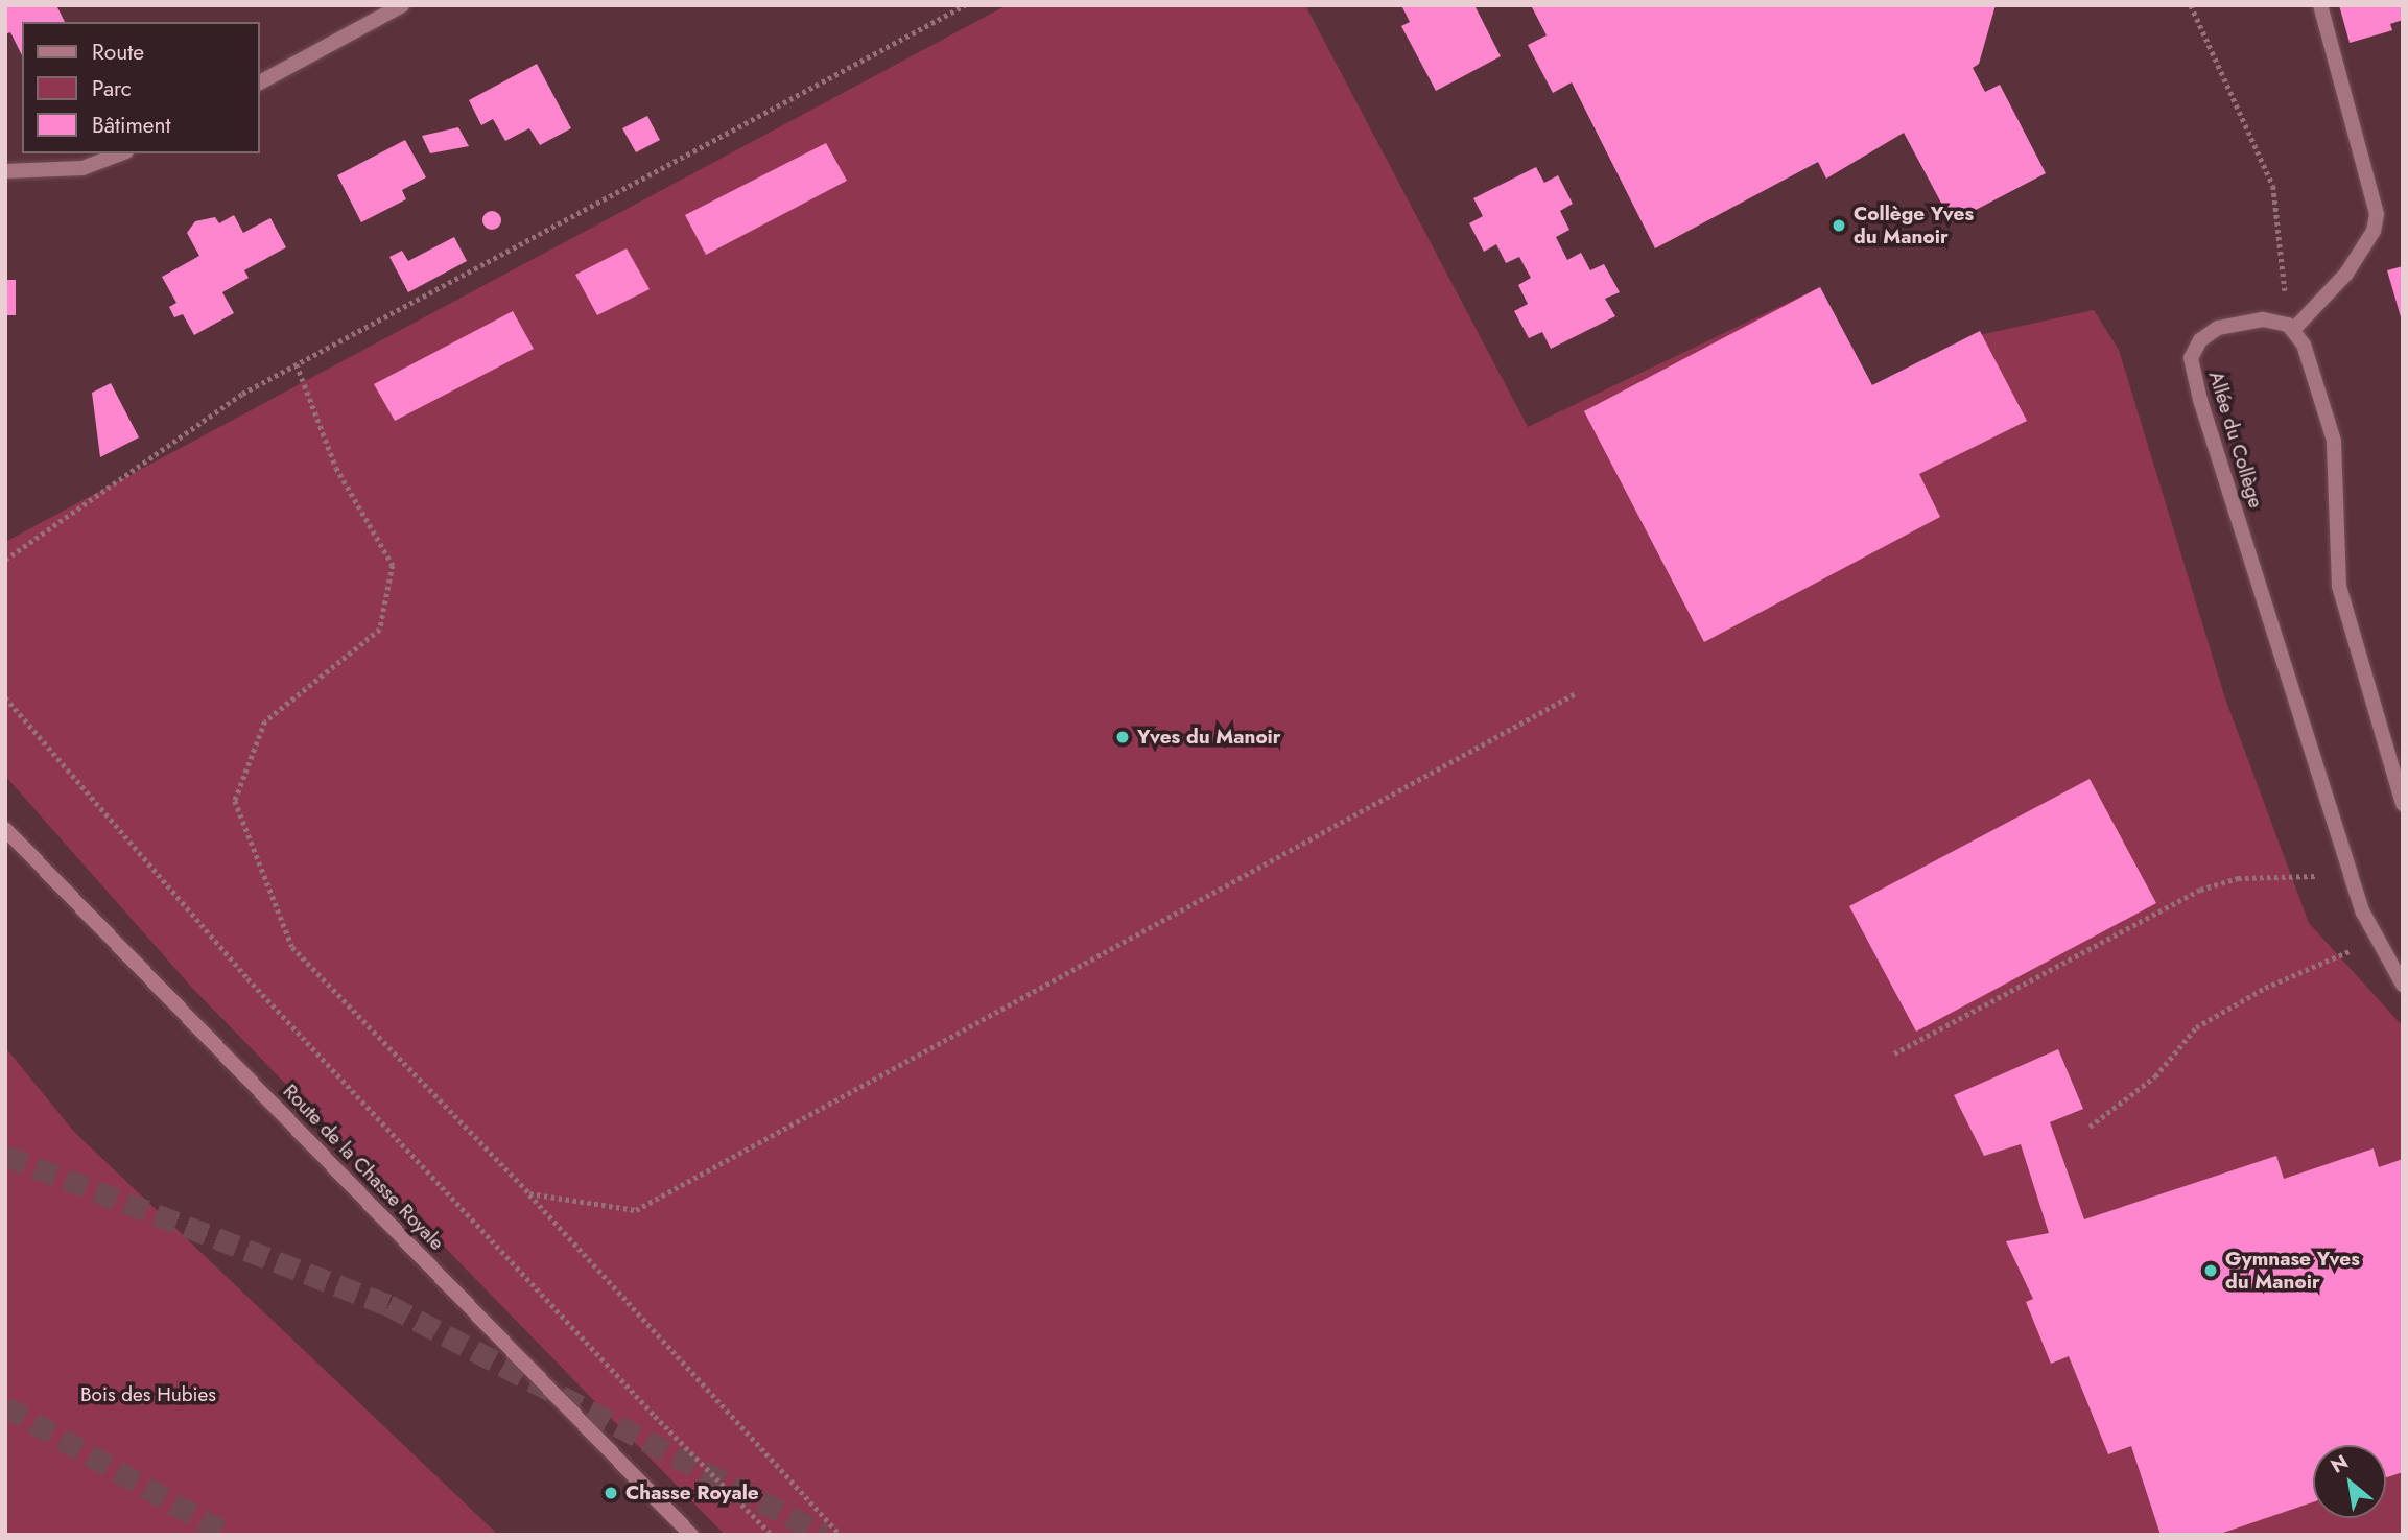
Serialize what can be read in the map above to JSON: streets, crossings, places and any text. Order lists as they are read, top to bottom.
{
  "streets": {
    "street": ["Allée du Collège", "Route de la Chasse Royale"]
  },
  "parks": ["Bois des Hubies"],
  "places": [
    "Collège Yves du Manoir",
    "Yves du Manoir",
    "Gymnase Yves du Manoir",
    "Chasse Royale"
  ],
  "legend": ["Route", "Parc", "Bâtiment"],
  "north": "top left"
}
